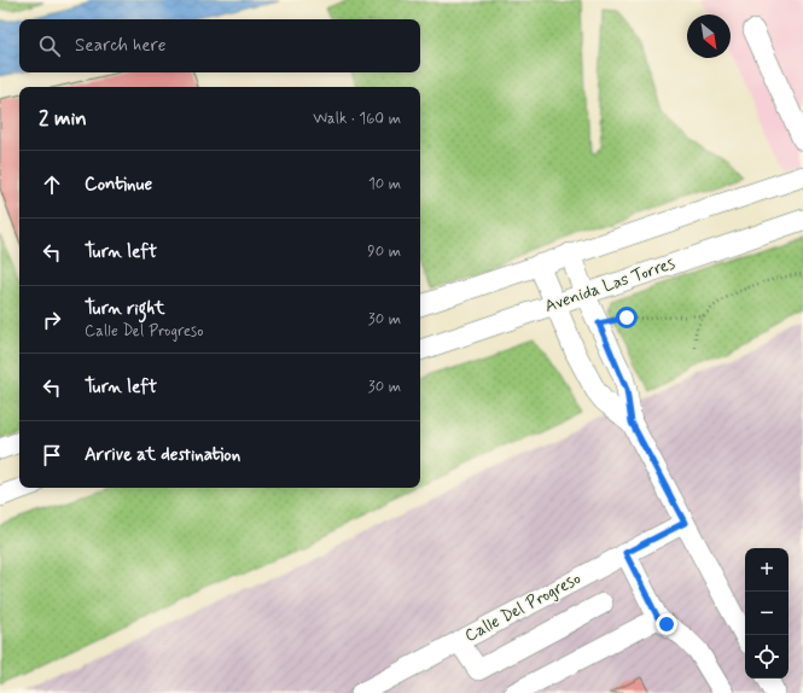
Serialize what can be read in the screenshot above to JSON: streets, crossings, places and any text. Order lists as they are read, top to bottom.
{
  "streets": {
    "street": ["Avenida Las Torres", "Calle Del Progreso"]
  },
  "north": "bottom right",
  "page": {
    "search": "Search here",
    "heading": ["2 min", "Walk · 160 m"],
    "list": [
      ["Continue", "10 m"],
      ["Turn left", "90 m"],
      ["Turn right", "Calle Del Progreso", "30 m"],
      ["Turn left", "30 m"],
      "Arrive at destination"
    ],
    "map_buttons": ["+", "−"]
  }
}
